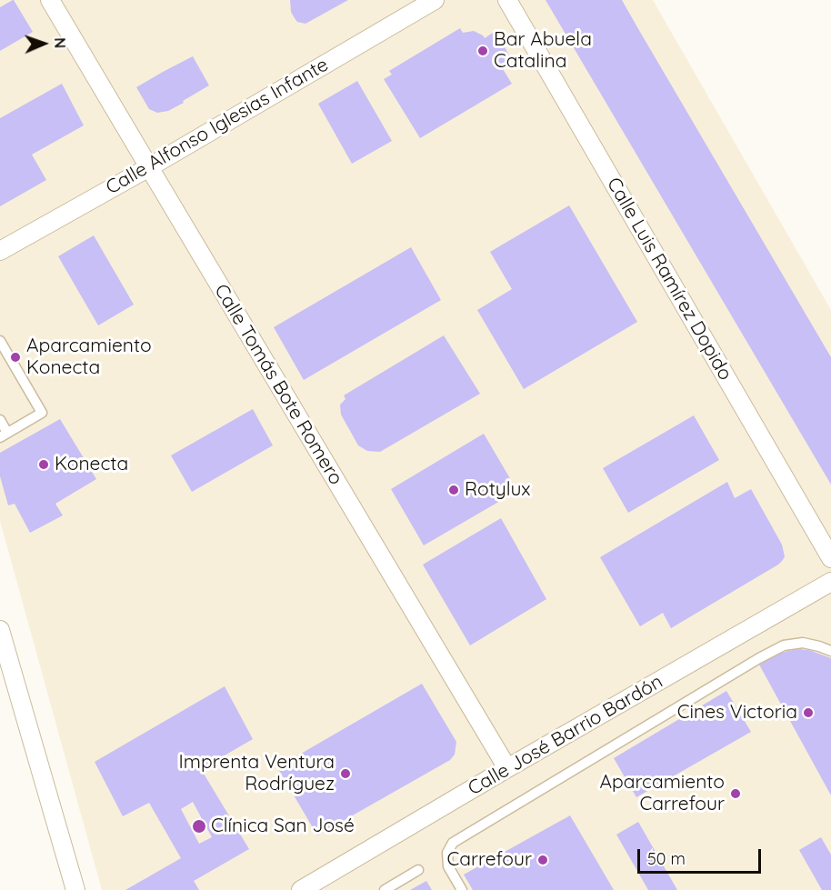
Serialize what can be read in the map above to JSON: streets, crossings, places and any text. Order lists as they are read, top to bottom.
{
  "streets": {
    "street": [
      "Calle Alfonso Iglesias Infante",
      "Calle Luis Ramírez Dopido",
      "Calle Tomás Bote Romero",
      "Calle José Barrio Bardón"
    ]
  },
  "crossings": [
    ["Calle Alfonso Iglesias Infante", "Calle Tomás Bote Romero"],
    ["Calle Tomás Bote Romero", "Calle José Barrio Bardón"]
  ],
  "places": [
    "Bar Abuela Catalina",
    "Aparcamiento Konecta",
    "Konecta",
    "Rotylux",
    "Cines Victoria",
    "Imprenta Ventura Rodríguez",
    "Aparcamiento Carrefour",
    "Clínica San José",
    "Carrefour"
  ],
  "scale_bar": "50 m",
  "north": "right"
}
